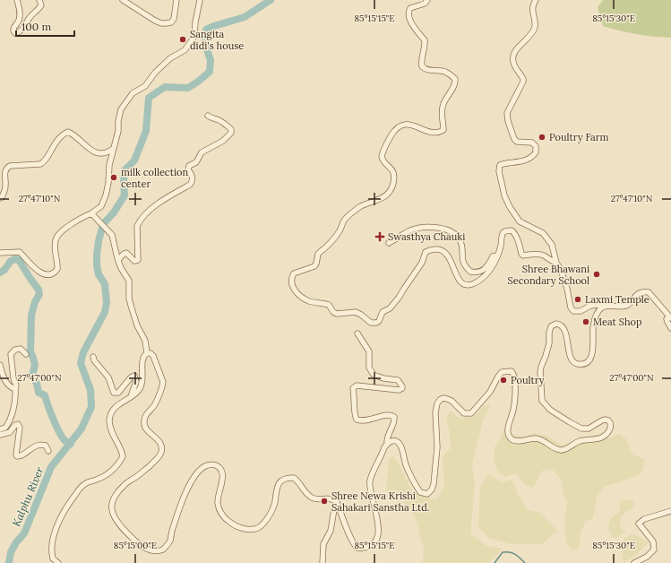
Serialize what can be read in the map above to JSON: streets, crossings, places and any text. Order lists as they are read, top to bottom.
{
  "water": ["Kalphu River"],
  "places": {
    "other": [
      "Sangita didi's house",
      "Poultry Farm",
      "milk collection center",
      "Shree Bhawani Secondary School",
      "Laxmi Temple",
      "Meat Shop",
      "Poultry",
      "Shree Newa Krishi Sahakari Sanstha Ltd."
    ],
    "health": ["Swasthya Chauki"]
  },
  "scale_bar": "100 m",
  "coordinates": [
    "85°15'15\"E",
    "85°15'30\"E",
    "27°47'10\"N",
    "27°47'00\"N",
    "85°15'00\"E"
  ]
}
